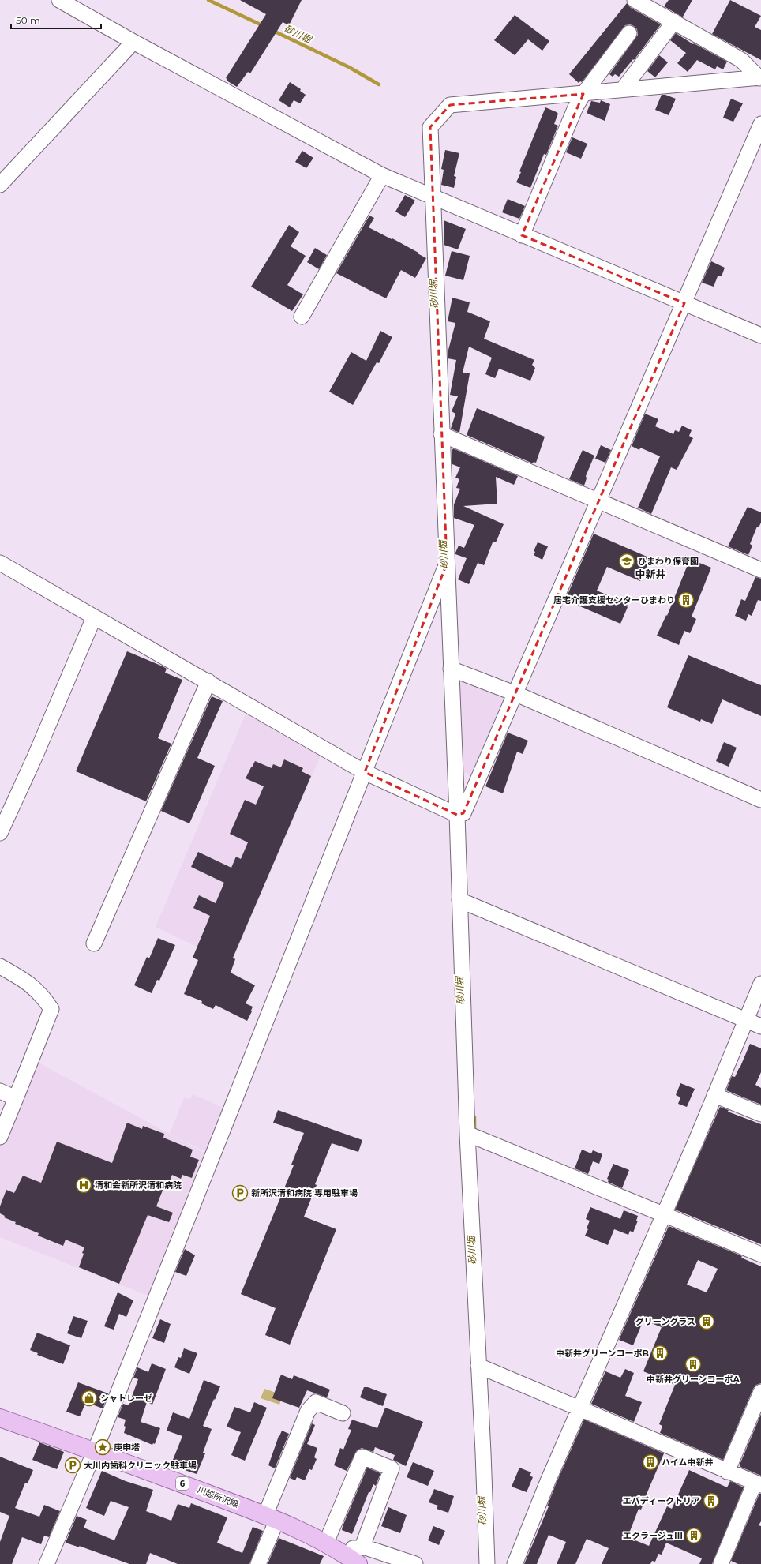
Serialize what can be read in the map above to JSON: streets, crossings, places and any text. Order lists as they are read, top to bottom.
{
  "streets": {
    "main road": ["6", "川越所沢線"]
  },
  "districts": ["中新井"],
  "water": ["砂川堀"],
  "places": {
    "school or university": ["ひまわり保育園"],
    "building": [
      "居宅介護支援センターひまわり",
      "グリーングラス",
      "中新井グリーンコーポB",
      "中新井グリーンコーポA",
      "ハイム中新井",
      "エバディークトリア",
      "エクラージュⅢ"
    ],
    "hospital": ["清和会新所沢清和病院"],
    "parking": ["新所沢清和病院 専用駐車場", "大川内歯科クリニック駐車場"],
    "shop": ["シャトレーゼ"],
    "place": ["庚申塔"]
  },
  "scale_bar": "50 m"
}
